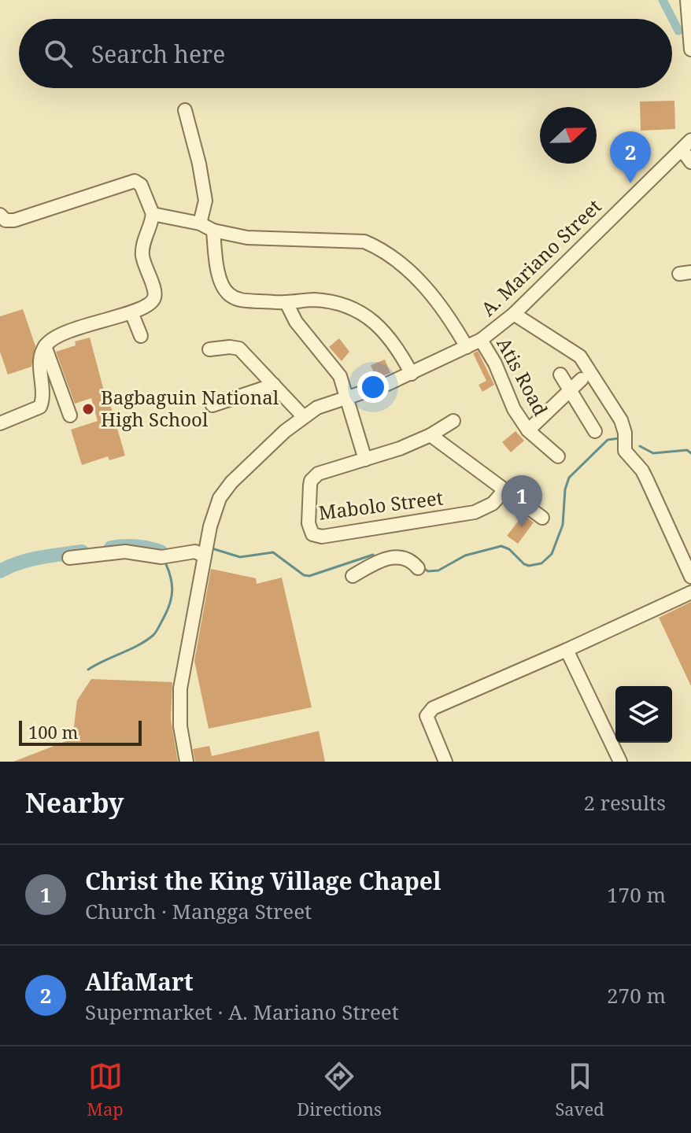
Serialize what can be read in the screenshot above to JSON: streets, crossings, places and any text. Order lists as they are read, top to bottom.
{
  "streets": {
    "street": ["A. Mariano Street", "Atis Road", "Mabolo Street"]
  },
  "crossings": [
    ["A. Mariano Street", "Atis Road"]
  ],
  "places": ["Bagbaguin National High School"],
  "scale_bar": "100 m",
  "north": "right",
  "page": {
    "search": "Search here",
    "pins": ["2", "1"],
    "scale": "100 m",
    "heading": ["Nearby", "2 results"],
    "list": [
      {
        "mark": "1",
        "name": "Christ the King Village Chapel",
        "note": "Church · Mangga Street",
        "value": "170 m"
      },
      {
        "mark": "2",
        "name": "AlfaMart",
        "note": "Supermarket · A. Mariano Street",
        "value": "270 m"
      }
    ],
    "nav": ["Map", "Directions", "Saved"]
  }
}
